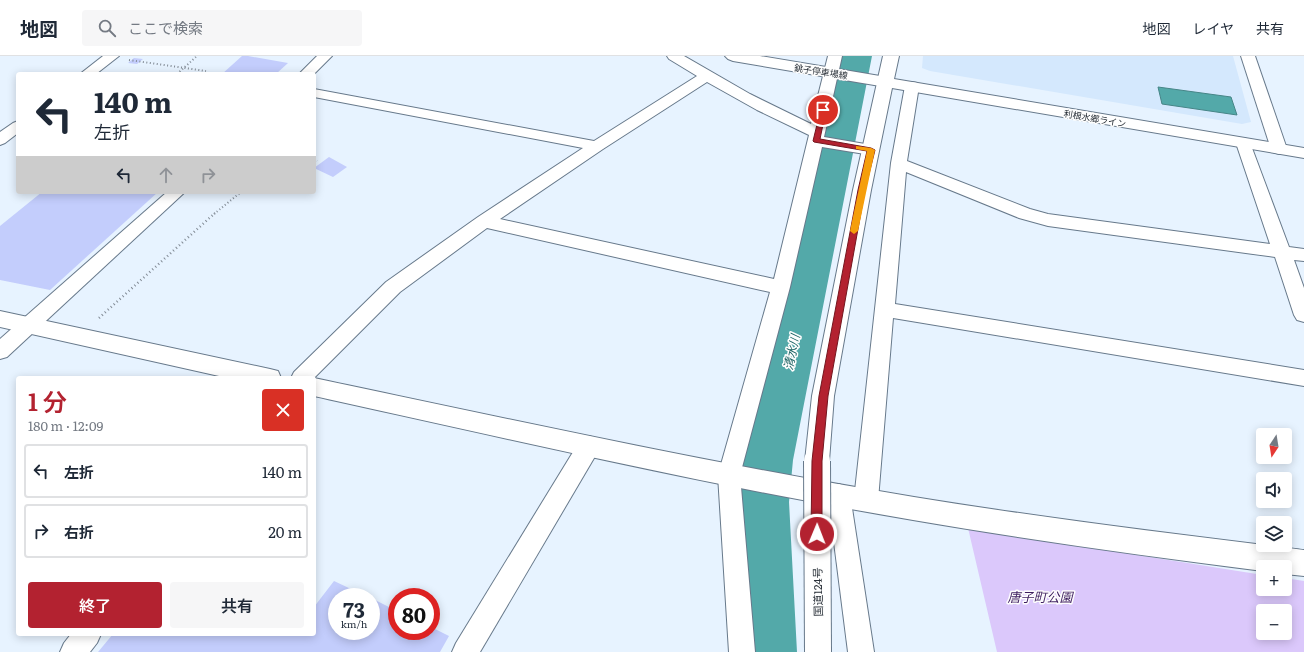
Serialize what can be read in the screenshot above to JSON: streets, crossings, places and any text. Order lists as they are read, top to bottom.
{
  "streets": {
    "main road": ["銚子停車場線", "利根水郷ライン", "国道124号"]
  },
  "crossings": [
    ["銚子停車場線", "利根水郷ライン"],
    ["銚子停車場線", "国道124号"],
    ["利根水郷ライン", "国道124号"]
  ],
  "water": ["清水川"],
  "parks": ["唐子町公園"],
  "north": "bottom",
  "page": {
    "header": "地図",
    "search": "ここで検索",
    "nav": ["地図", "レイヤ", "共有"],
    "turn": ["140 m", "左折"],
    "heading": ["1 分", "180 m · 12:09"],
    "map_buttons": ["+", "−"],
    "list": [
      {
        "name": "左折",
        "value": "140 m"
      },
      {
        "name": "右折",
        "value": "20 m"
      }
    ],
    "buttons": ["終了", "共有"],
    "speed": "73 km/h",
    "limit": "80"
  }
}
